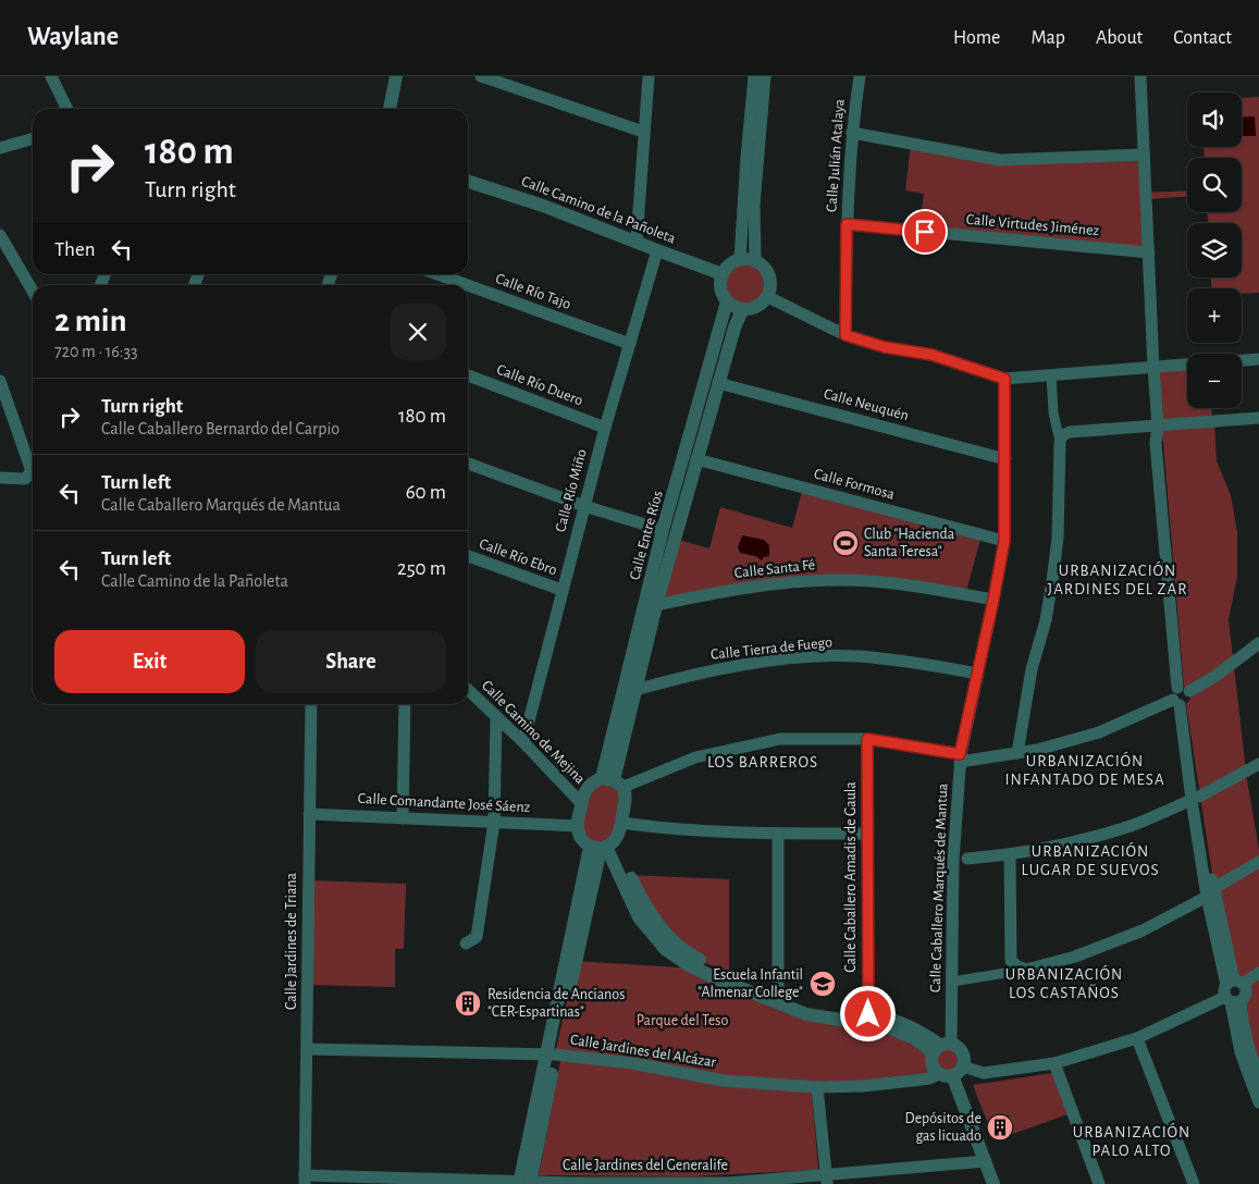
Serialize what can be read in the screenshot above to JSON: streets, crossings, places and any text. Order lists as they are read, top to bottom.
{
  "streets": {
    "street": [
      "Calle Julián Atalaya",
      "Calle Camino de la Pañoleta",
      "Calle Virtudes Jiménez",
      "Calle Río Tajo",
      "Calle Río Duero",
      "Calle Neuquén",
      "Calle Formosa",
      "Calle Río Miño",
      "Calle Entre Ríos",
      "Calle Río Ebro",
      "Calle Santa Fé",
      "Calle Tierra de Fuego",
      "Calle Camino de Mejina",
      "Calle Comandante José Sáenz",
      "Calle Caballero Amadis de Gaula",
      "Calle Caballero Marqués de Mantua",
      "Calle Jardines de Triana",
      "Calle Jardines del Alcázar",
      "Calle Jardines del Generalife"
    ]
  },
  "crossings": [
    ["Calle Julián Atalaya", "Calle Virtudes Jiménez"],
    ["Calle Camino de la Pañoleta", "Calle Río Miño"],
    ["Calle Camino de la Pañoleta", "Calle Entre Ríos"],
    ["Calle Río Tajo", "Calle Río Miño"],
    ["Calle Río Duero", "Calle Río Miño"],
    ["Calle Neuquén", "Calle Entre Ríos"],
    ["Calle Neuquén", "Calle Caballero Marqués de Mantua"],
    ["Calle Formosa", "Calle Entre Ríos"],
    ["Calle Formosa", "Calle Caballero Marqués de Mantua"],
    ["Calle Río Miño", "Calle Río Ebro"],
    ["Calle Río Miño", "Calle Camino de Mejina"],
    ["Calle Entre Ríos", "Calle Santa Fé"],
    ["Calle Entre Ríos", "Calle Tierra de Fuego"],
    ["Calle Entre Ríos", "Calle Camino de Mejina"],
    ["Calle Entre Ríos", "Calle Comandante José Sáenz"],
    ["Calle Santa Fé", "Calle Caballero Marqués de Mantua"],
    ["Calle Tierra de Fuego", "Calle Caballero Marqués de Mantua"],
    ["Calle Camino de Mejina", "Calle Comandante José Sáenz"],
    ["Calle Comandante José Sáenz", "Calle Jardines de Triana"],
    ["Calle Jardines de Triana", "Calle Jardines del Alcázar"],
    ["Calle Jardines de Triana", "Calle Jardines del Generalife"]
  ],
  "districts": [
    "URBANIZACIÓN JARDINES DEL ZAR",
    "URBANIZACIÓN INFANTADO DE MESA",
    "LOS BARREROS",
    "URBANIZACIÓN LUGAR DE SUEVOS",
    "URBANIZACIÓN LOS CASTAÑOS",
    "URBANIZACIÓN PALO ALTO"
  ],
  "parks": ["Parque del Teso"],
  "places": {
    "sports": ["Club \"Hacienda Santa Teresa\""],
    "school or university": ["Escuela Infantil \"Almenar College\""],
    "building": ["Residencia de Ancianos \"CER-Espartinas\"", "Depósitos de gas licuado"]
  },
  "page": {
    "header": "Waylane",
    "nav": [
      "Home",
      "Map",
      "About",
      "Contact"
    ],
    "map_buttons": ["+", "−"],
    "turn": ["180 m", "Turn right"],
    "then": "Then",
    "heading": ["2 min", "720 m · 16:33"],
    "list": [
      {
        "name": "Turn right",
        "note": "Calle Caballero Bernardo del Carpio",
        "value": "180 m"
      },
      {
        "name": "Turn left",
        "note": "Calle Caballero Marqués de Mantua",
        "value": "60 m"
      },
      {
        "name": "Turn left",
        "note": "Calle Camino de la Pañoleta",
        "value": "250 m"
      }
    ],
    "buttons": ["Exit", "Share"]
  }
}
